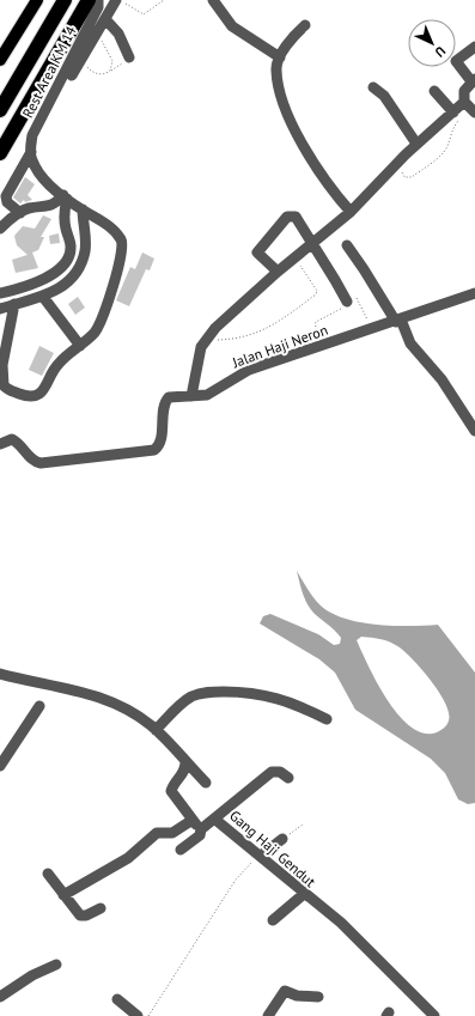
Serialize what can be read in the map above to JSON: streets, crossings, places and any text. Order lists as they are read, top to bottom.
{
  "streets": {
    "street": ["Rest Area KM 14", "Jalan Haji Neron", "Gang Haji Gendut"]
  },
  "north": "bottom right"
}
